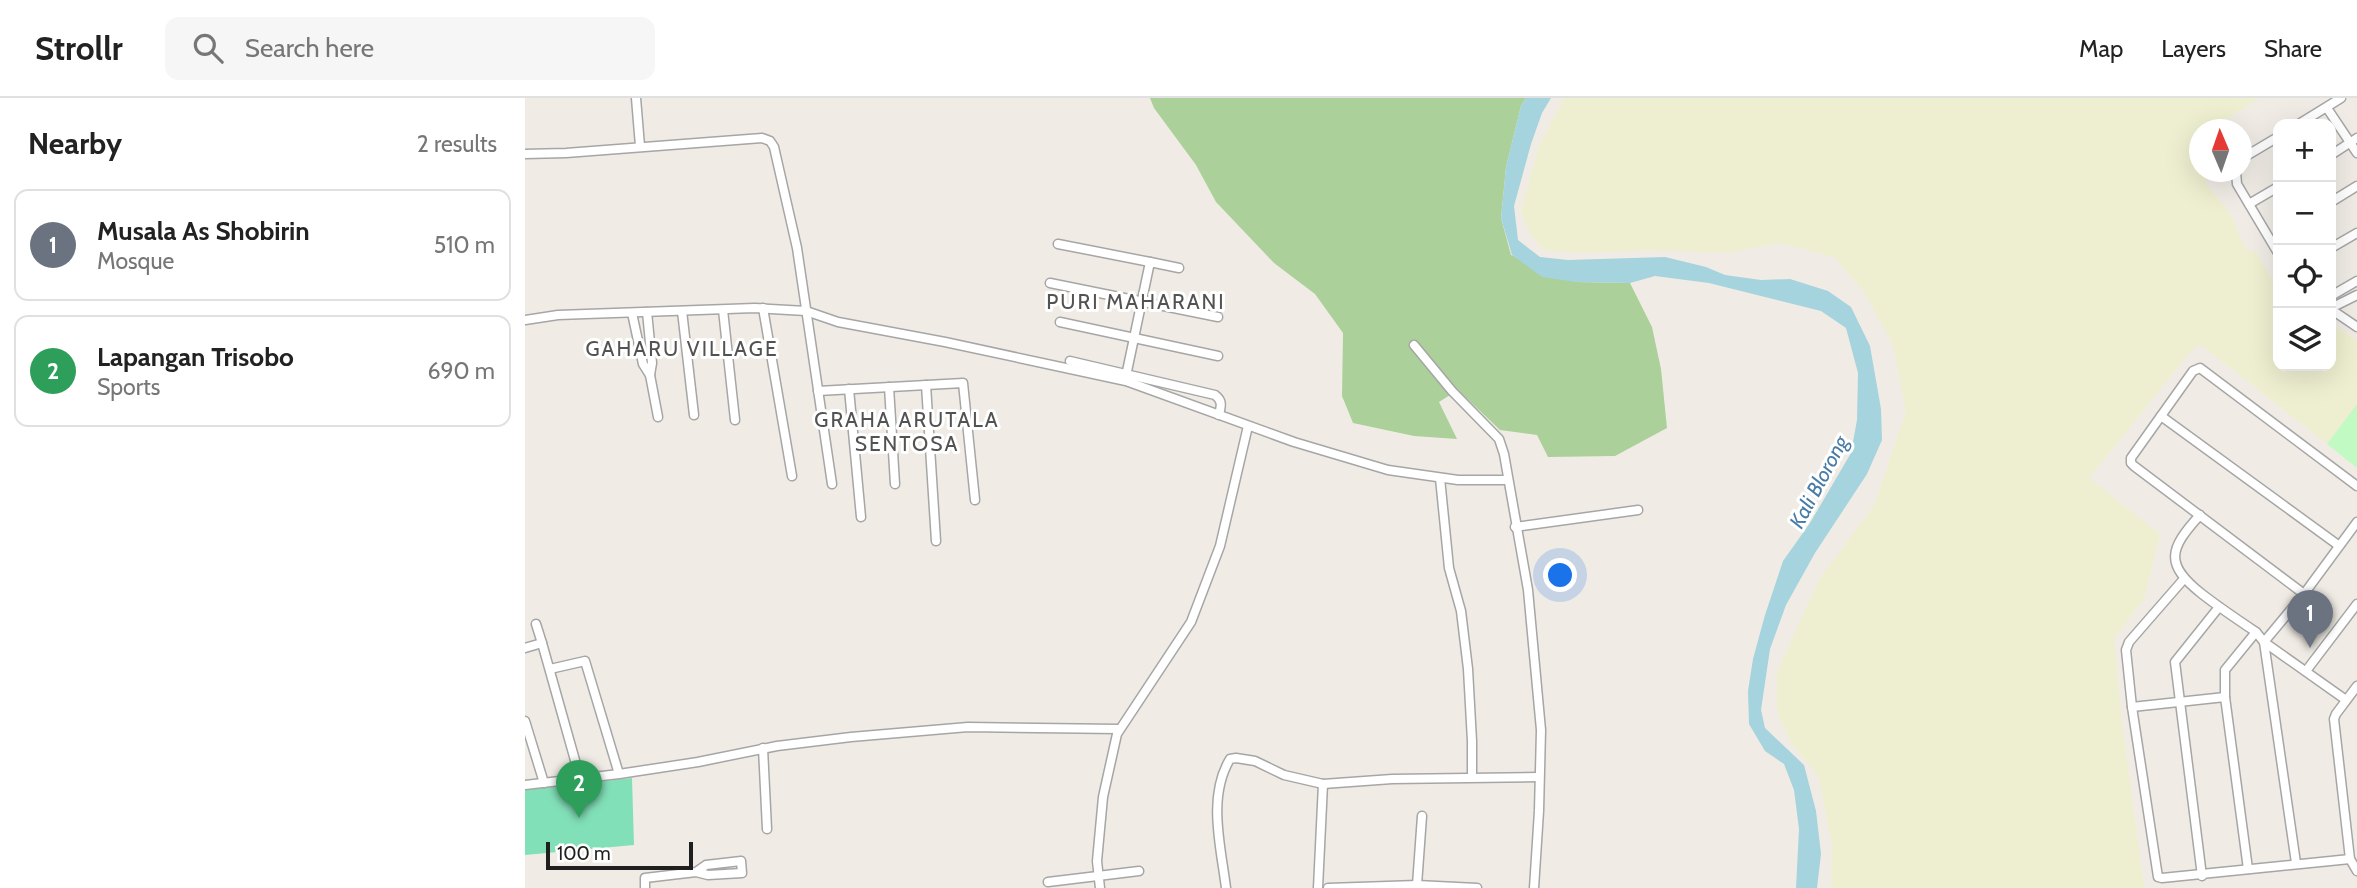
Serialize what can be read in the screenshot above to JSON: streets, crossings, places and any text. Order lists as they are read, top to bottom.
{
  "districts": ["PURI MAHARANI", "GAHARU VILLAGE", "GRAHA ARUTALA SENTOSA"],
  "water": ["Kali Blorong"],
  "scale_bar": "100 m",
  "north": "top",
  "page": {
    "header": "Strollr",
    "search": "Search here",
    "nav": ["Map", "Layers", "Share"],
    "heading": ["Nearby", "2 results"],
    "map_buttons": ["+", "−"],
    "list": [
      {
        "mark": "1",
        "name": "Musala As Shobirin",
        "note": "Mosque",
        "value": "510 m"
      },
      {
        "mark": "2",
        "name": "Lapangan Trisobo",
        "note": "Sports",
        "value": "690 m"
      }
    ],
    "pins": ["1", "2"],
    "scale": "100 m"
  }
}
